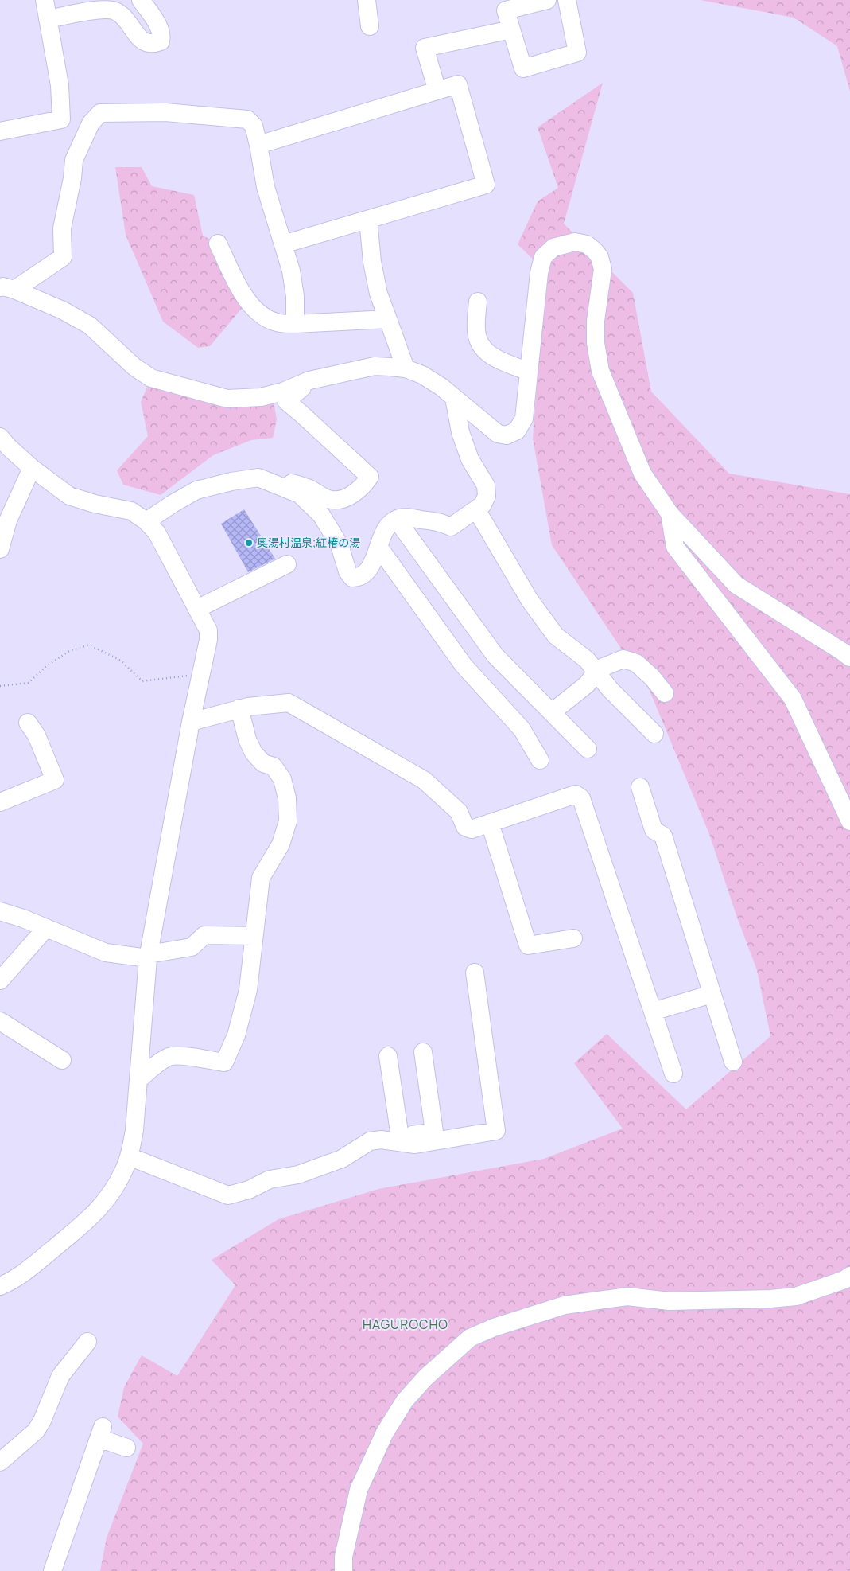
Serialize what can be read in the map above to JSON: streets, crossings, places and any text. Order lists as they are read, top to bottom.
{
  "districts": ["HAGUROCHO"],
  "places": ["奥湯村温泉;紅椿の湯"]
}
